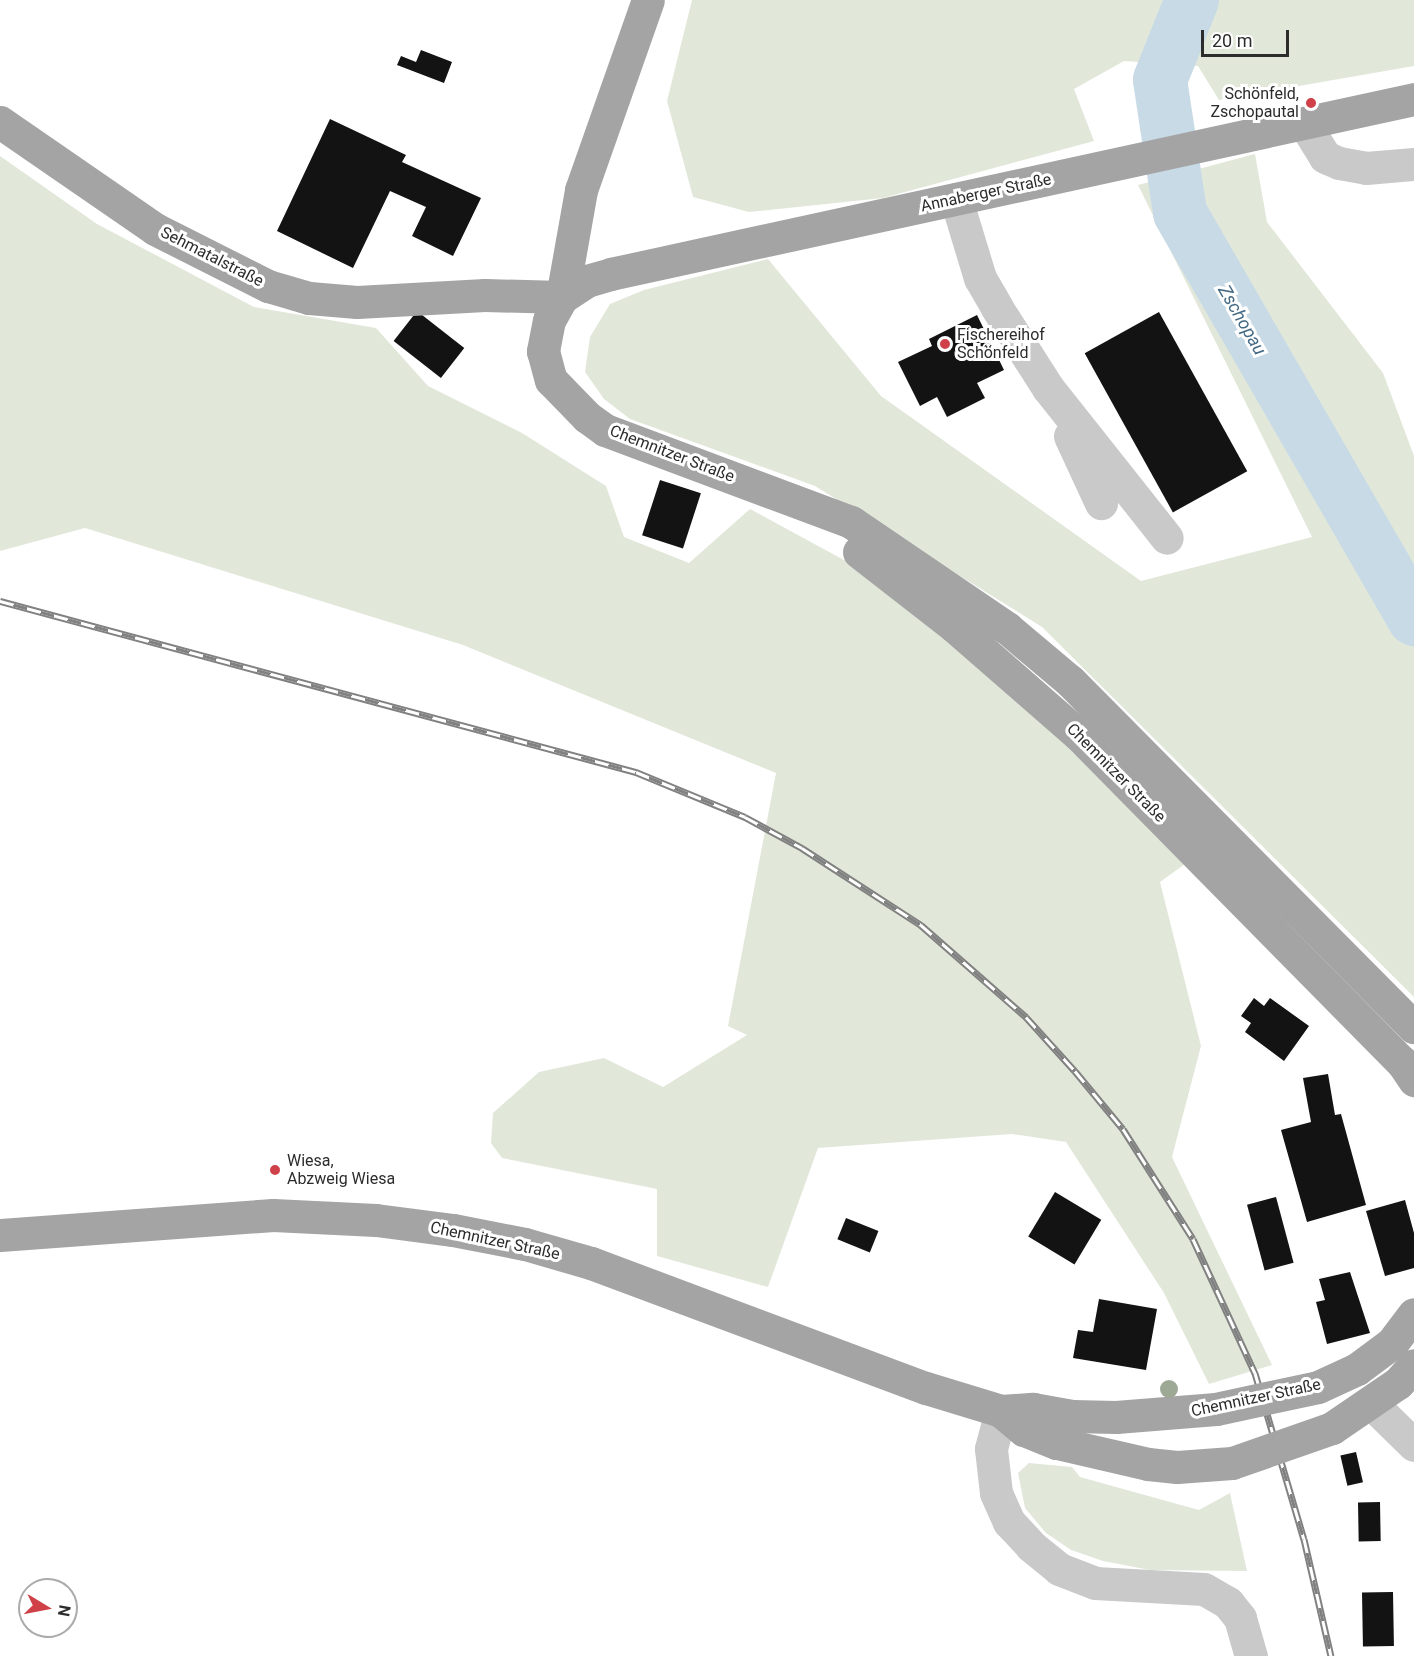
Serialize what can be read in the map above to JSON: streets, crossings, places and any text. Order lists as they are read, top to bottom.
{
  "streets": {
    "main road": ["Annaberger Straße", "Sehmatalstraße", "Chemnitzer Straße"]
  },
  "crossings": [
    ["Annaberger Straße", "Sehmatalstraße"],
    ["Annaberger Straße", "Chemnitzer Straße"],
    ["Sehmatalstraße", "Chemnitzer Straße"]
  ],
  "water": ["Zschopau"],
  "places": ["Schönfeld, Zschopautal", "Fischereihof Schönfeld", "Wiesa, Abzweig Wiesa"],
  "scale_bar": "20 m",
  "north": "right"
}
